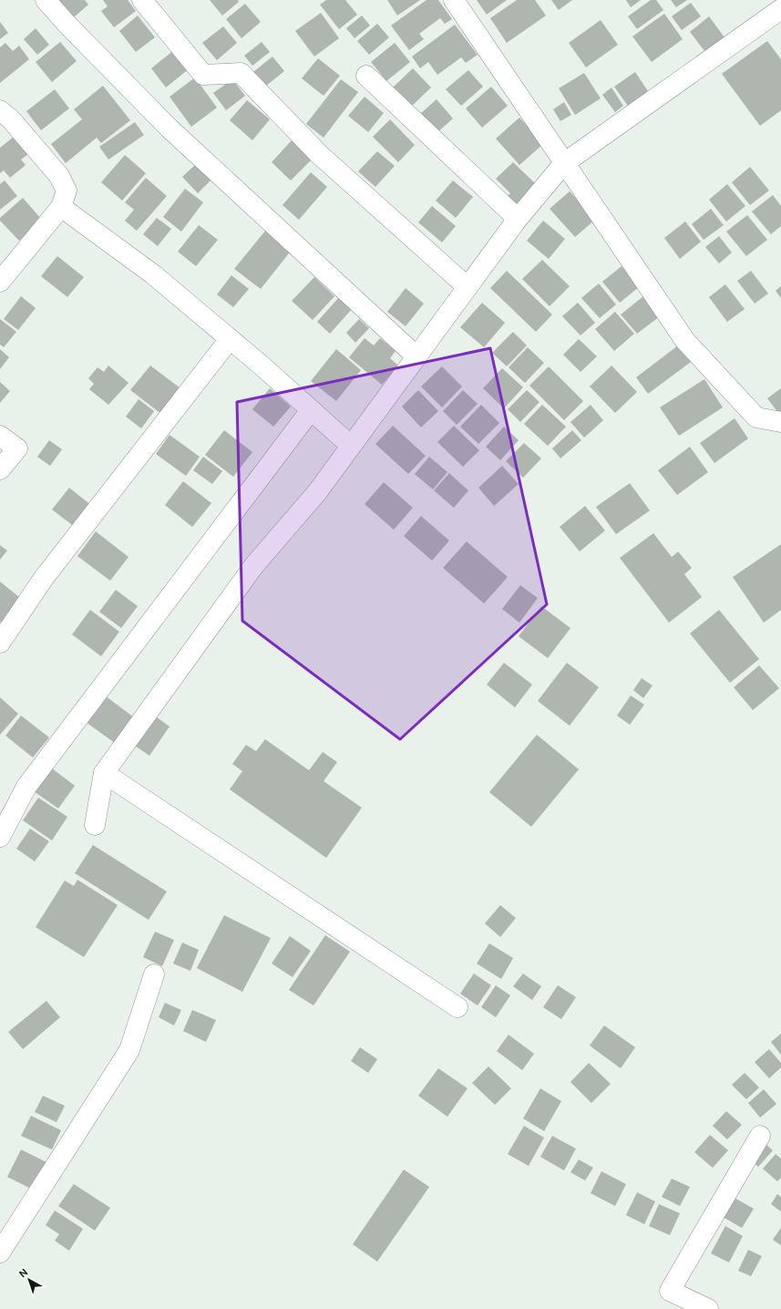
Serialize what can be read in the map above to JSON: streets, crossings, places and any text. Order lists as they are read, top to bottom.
{
  "north": "top left"
}
